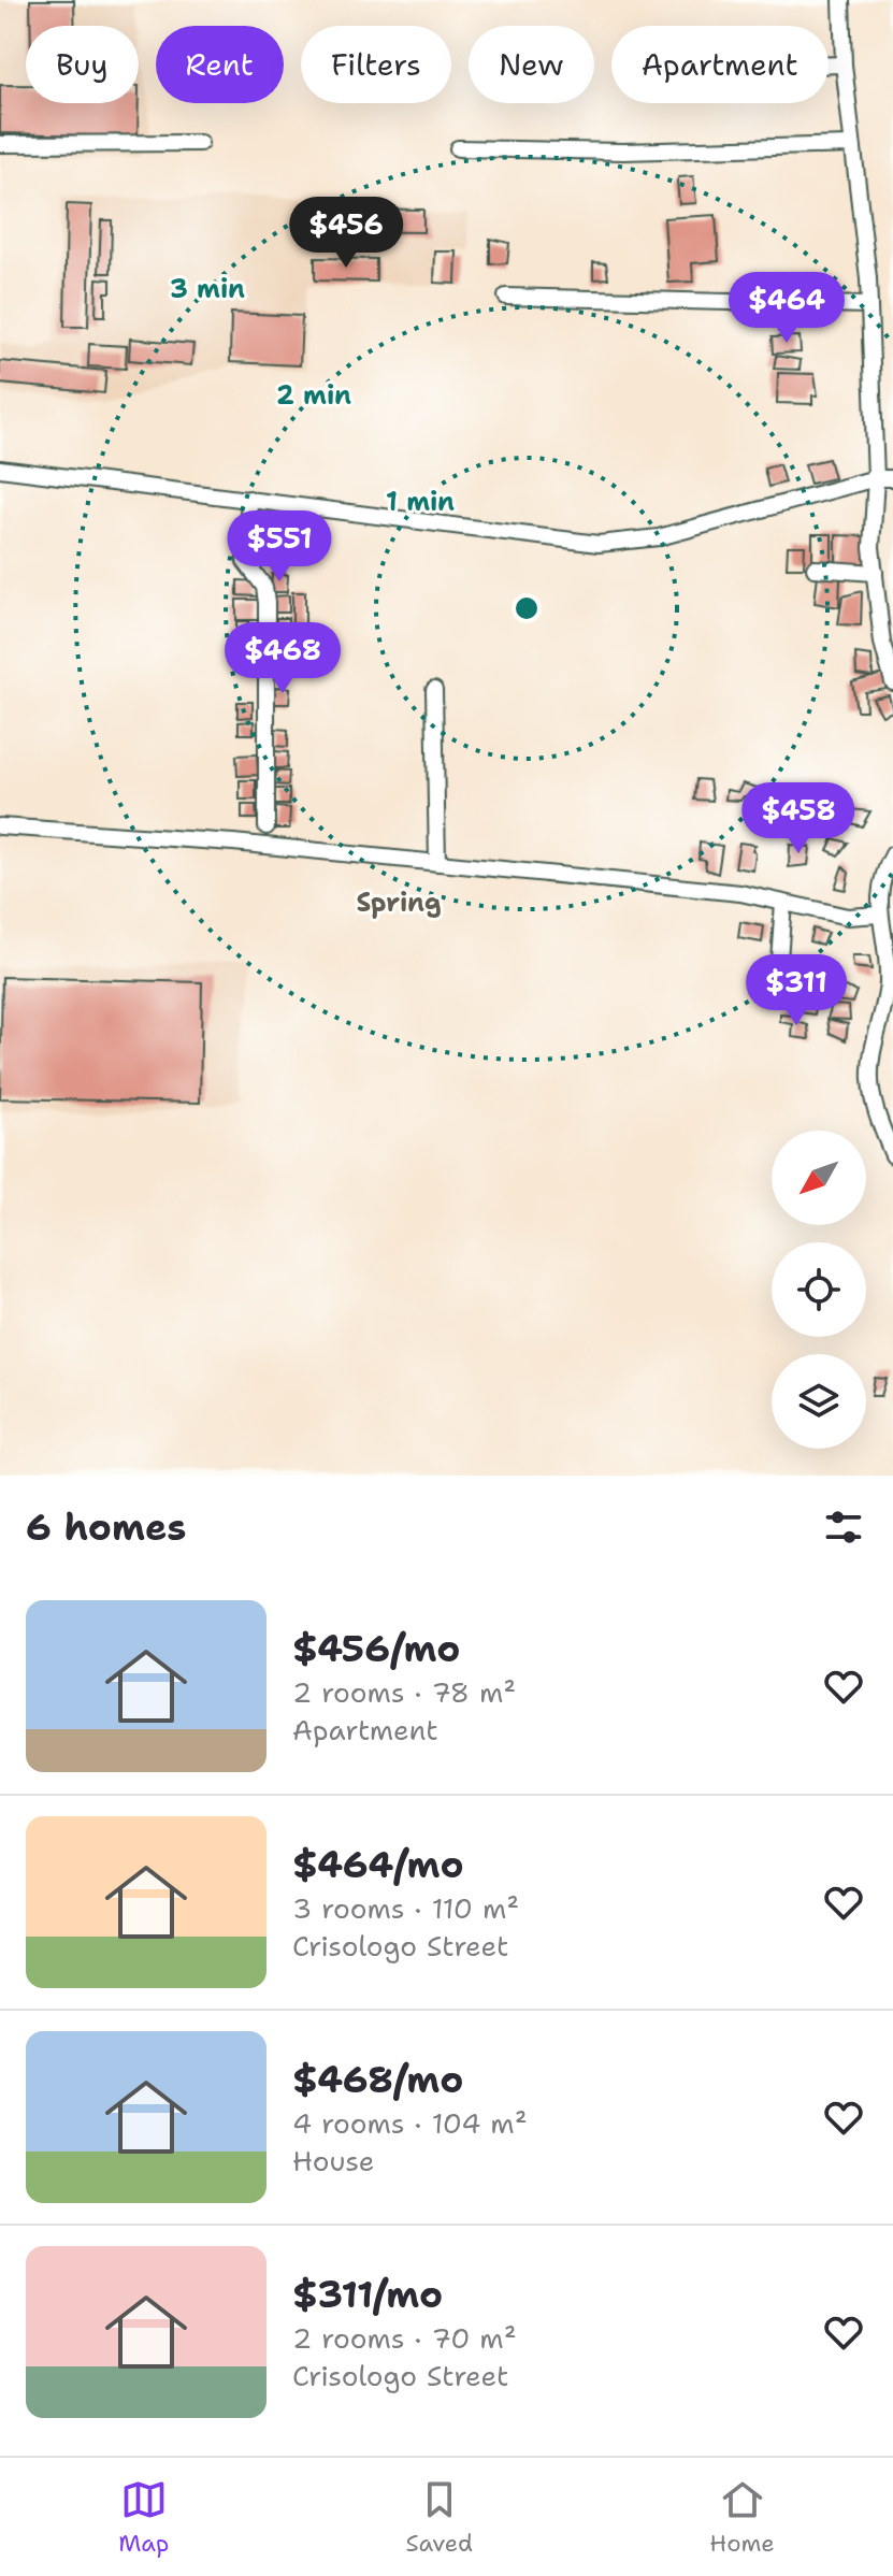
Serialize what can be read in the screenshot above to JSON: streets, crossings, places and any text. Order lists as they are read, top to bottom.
{
  "districts": ["Spring"],
  "north": "bottom left",
  "page": {
    "chip": [
      "Buy",
      "Rent",
      "Filters",
      "New",
      "Apartment"
    ],
    "price": [
      "$456",
      "$464",
      "$551",
      "$468",
      "$458",
      "$311"
    ],
    "heading": "6 homes",
    "list": [
      {
        "name": "$456/mo",
        "note": "2 rooms · 78 m² · Apartment"
      },
      {
        "name": "$464/mo",
        "note": "3 rooms · 110 m² · Crisologo Street"
      },
      {
        "name": "$468/mo",
        "note": "4 rooms · 104 m² · House"
      },
      {
        "name": "$311/mo",
        "note": "2 rooms · 70 m² · Crisologo Street"
      }
    ],
    "tabs": ["Map", "Saved", "Home"]
  },
  "rings": ["3 min", "2 min", "1 min"]
}
